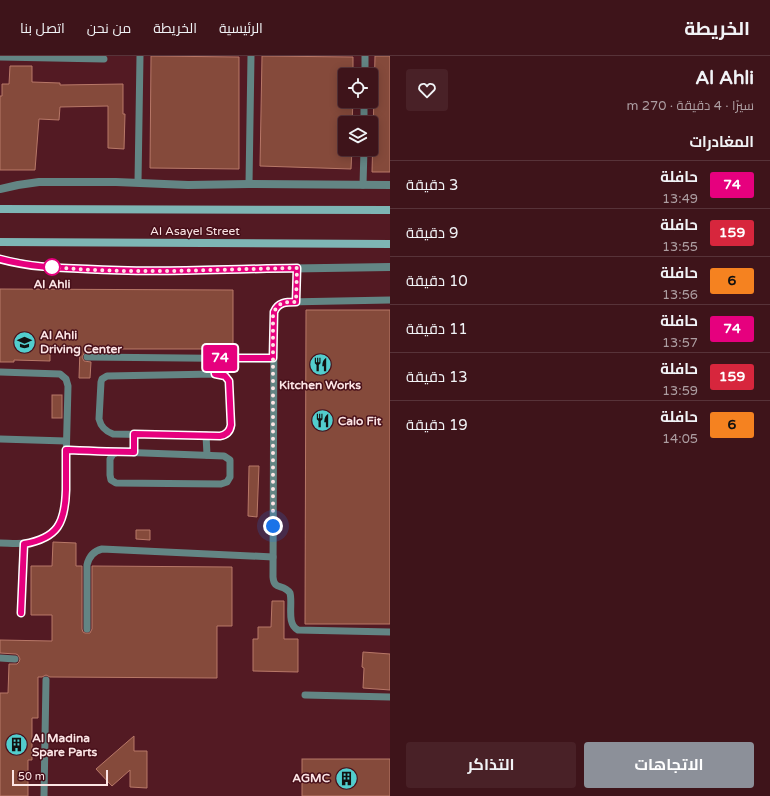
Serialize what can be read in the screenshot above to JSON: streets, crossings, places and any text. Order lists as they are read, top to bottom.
{
  "streets": {
    "main road": ["Al Asayel Street"]
  },
  "places": {
    "other": ["Al Ahli"],
    "school or university": ["Al Ahli Driving Center"],
    "restaurant": ["Kitchen Works", "Calo Fit"],
    "building": ["Al Madina Spare Parts", "AGMC"]
  },
  "lines": ["bus line 74"],
  "scale_bar": "50 m",
  "page": {
    "header": "الخريطة",
    "nav": [
      "الرئيسية",
      "الخريطة",
      "من نحن",
      "اتصل بنا"
    ],
    "heading": [
      ["Al Ahli", "سيرًا · 4 دقيقة · 270 m"],
      "المغادرات"
    ],
    "on_map": "74",
    "list": [
      {
        "mark": "74",
        "name": "حافلة",
        "note": "13:49",
        "value": "3 دقيقة"
      },
      {
        "mark": "159",
        "name": "حافلة",
        "note": "13:55",
        "value": "9 دقيقة"
      },
      {
        "mark": "6",
        "name": "حافلة",
        "note": "13:56",
        "value": "10 دقيقة"
      },
      {
        "mark": "74",
        "name": "حافلة",
        "note": "13:57",
        "value": "11 دقيقة"
      },
      {
        "mark": "159",
        "name": "حافلة",
        "note": "13:59",
        "value": "13 دقيقة"
      },
      {
        "mark": "6",
        "name": "حافلة",
        "note": "14:05",
        "value": "19 دقيقة"
      }
    ],
    "buttons": ["الاتجاهات", "التذاكر"],
    "scale": "50 m"
  }
}
